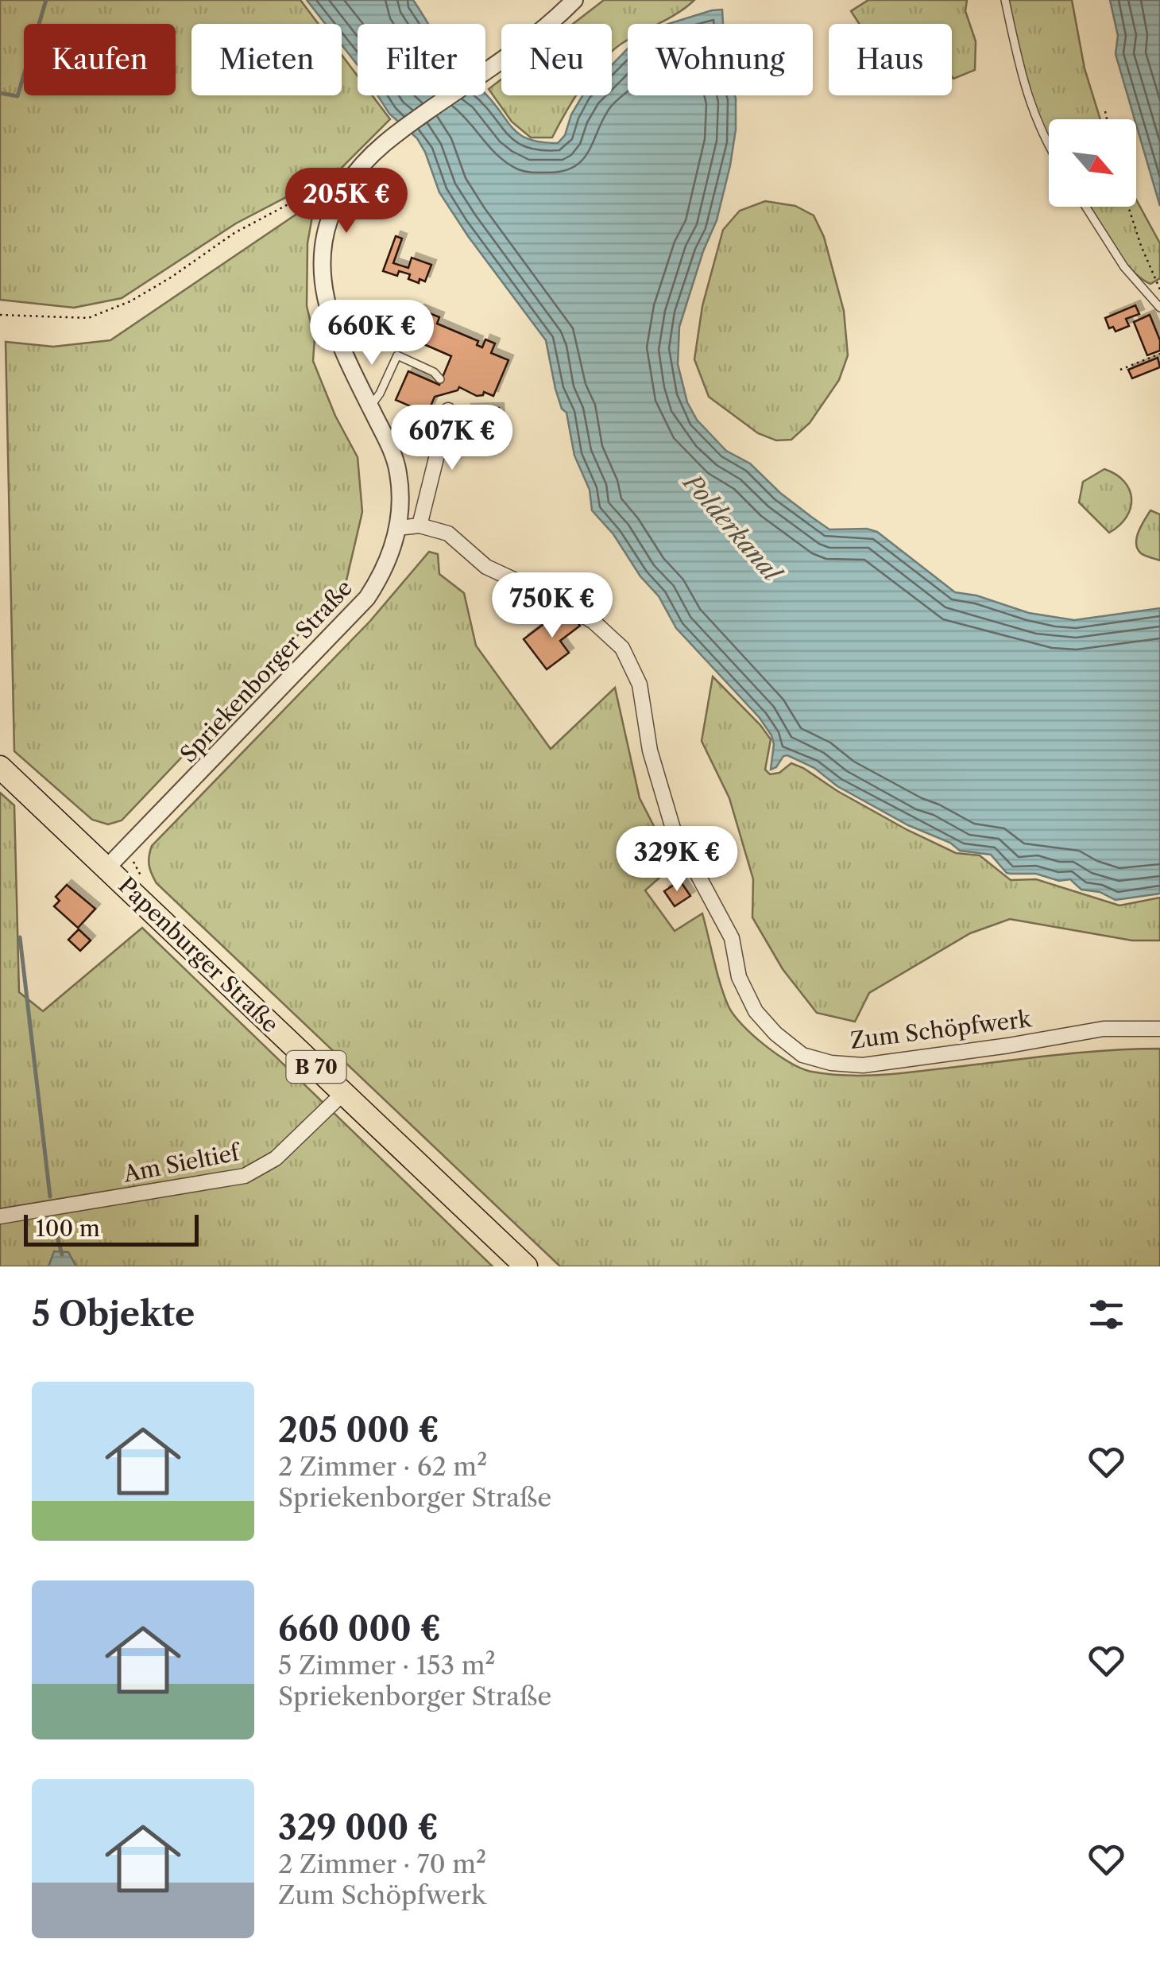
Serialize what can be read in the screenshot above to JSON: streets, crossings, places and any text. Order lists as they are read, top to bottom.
{
  "streets": {
    "main road": ["Papenburger Straße", "B 70"],
    "street": ["Spriekenborger Straße", "Zum Schöpfwerk", "Am Sieltief"]
  },
  "crossings": [
    ["Spriekenborger Straße", "Papenburger Straße"],
    ["Spriekenborger Straße", "Zum Schöpfwerk"],
    ["Papenburger Straße", "Am Sieltief"]
  ],
  "water": ["Polderkanal"],
  "scale_bar": "100 m",
  "north": "bottom right",
  "page": {
    "chip": [
      "Kaufen",
      "Mieten",
      "Filter",
      "Neu",
      "Wohnung",
      "Haus"
    ],
    "price": [
      "205K €",
      "660K €",
      "607K €",
      "750K €",
      "329K €"
    ],
    "scale": "100 m",
    "heading": "5 Objekte",
    "list": [
      {
        "name": "205 000 €",
        "note": "2 Zimmer · 62 m² · Spriekenborger Straße"
      },
      {
        "name": "660 000 €",
        "note": "5 Zimmer · 153 m² · Spriekenborger Straße"
      },
      {
        "name": "329 000 €",
        "note": "2 Zimmer · 70 m² · Zum Schöpfwerk"
      }
    ]
  }
}
